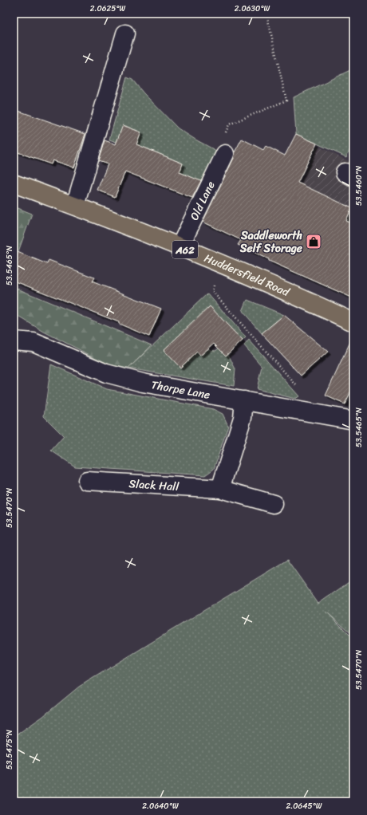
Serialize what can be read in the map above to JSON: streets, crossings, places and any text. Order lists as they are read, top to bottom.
{
  "streets": {
    "main road": ["A62", "Huddersfield Road"],
    "street": ["Old Lane", "Thorpe Lane", "Slack Hall"]
  },
  "crossings": [
    ["Old Lane", "Huddersfield Road"]
  ],
  "places": {
    "shop": ["Saddleworth Self Storage"]
  },
  "coordinates": [
    "2.0625°W",
    "2.0630°W",
    "53.5460°N",
    "53.5465°N",
    "53.5470°N",
    "53.5475°N",
    "2.0640°W",
    "2.0645°W"
  ]
}
